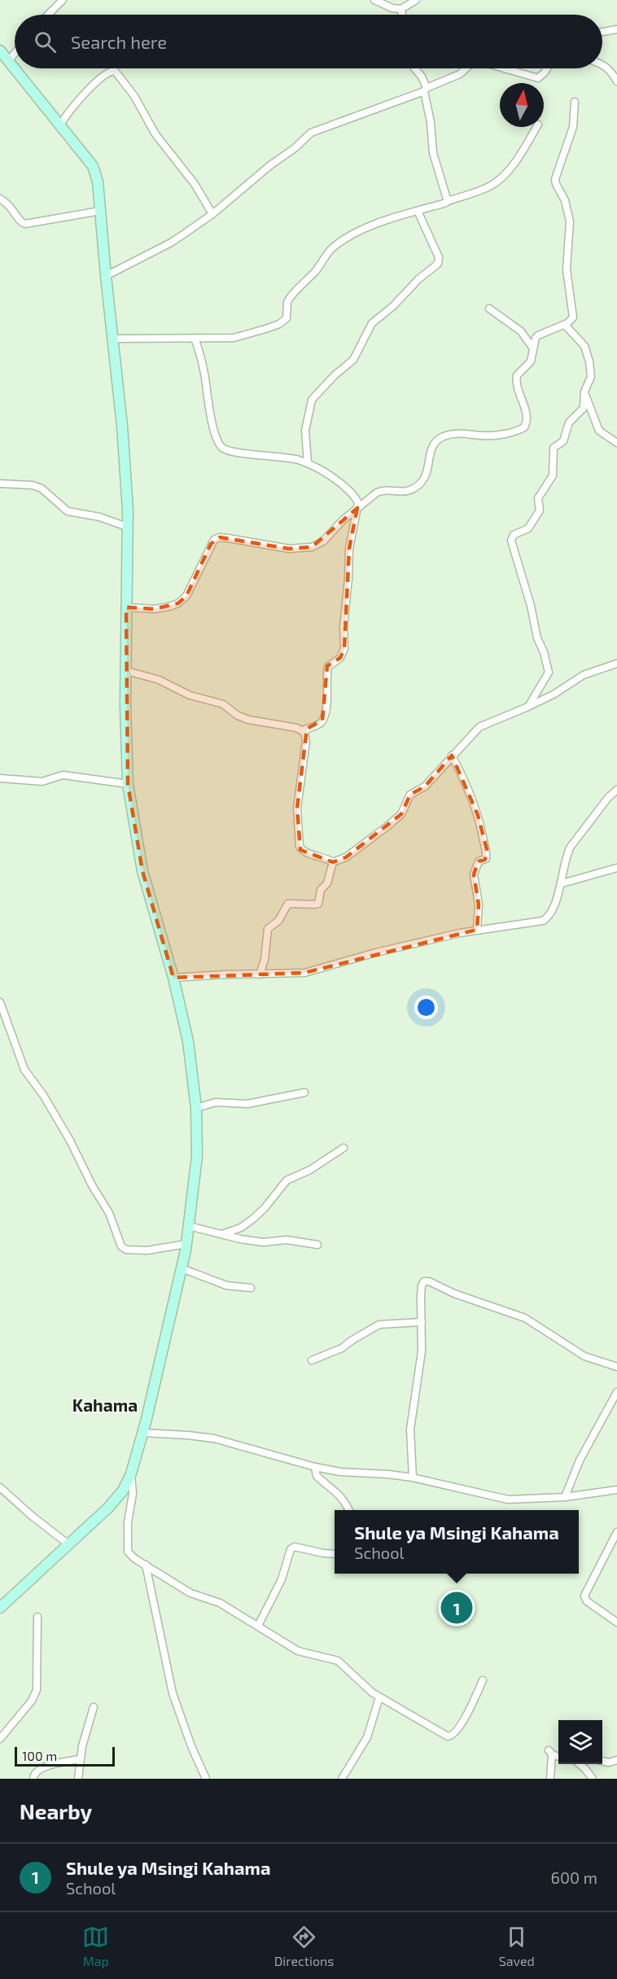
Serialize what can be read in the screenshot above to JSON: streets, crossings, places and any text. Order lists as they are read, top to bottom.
{
  "districts": ["Kahama"],
  "scale_bar": "100 m",
  "north": "top",
  "page": {
    "search": "Search here",
    "popup": ["Shule ya Msingi Kahama", "School"],
    "pins": "1",
    "scale": "100 m",
    "heading": "Nearby",
    "list": [
      {
        "mark": "1",
        "name": "Shule ya Msingi Kahama",
        "note": "School",
        "value": "600 m"
      }
    ],
    "nav": ["Map", "Directions", "Saved"]
  }
}
